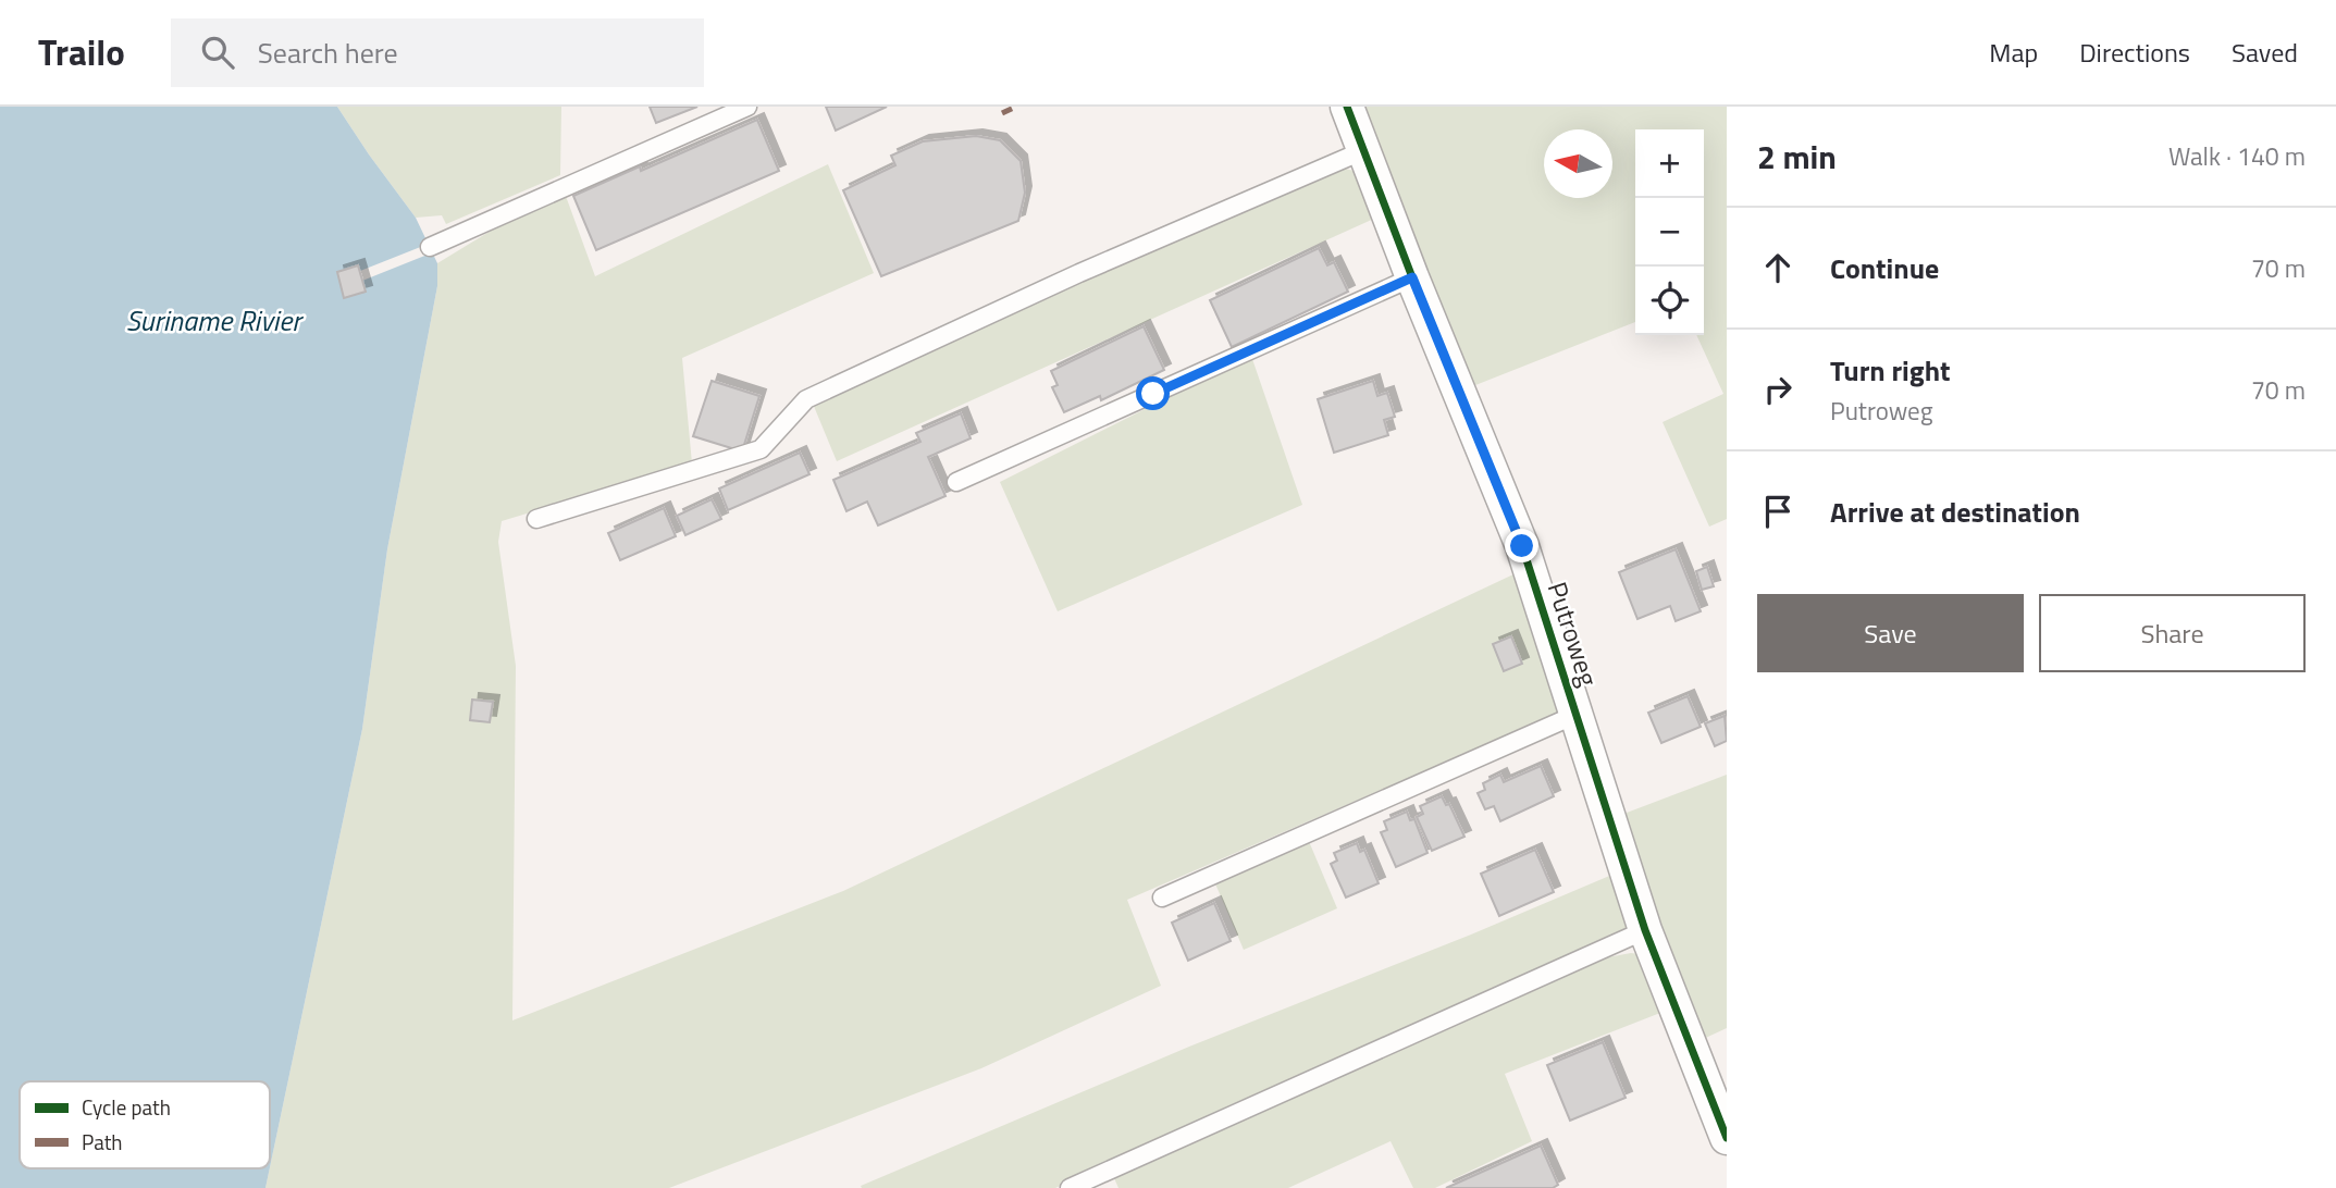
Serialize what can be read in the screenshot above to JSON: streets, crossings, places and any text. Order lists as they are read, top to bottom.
{
  "streets": {
    "street": ["Putroweg"]
  },
  "water": ["Suriname Rivier"],
  "legend": ["Cycle path", "Path"],
  "north": "left",
  "page": {
    "header": "Trailo",
    "search": "Search here",
    "nav": ["Map", "Directions", "Saved"],
    "heading": ["2 min", "Walk · 140 m"],
    "map_buttons": ["+", "−"],
    "list": [
      ["Continue", "70 m"],
      ["Turn right", "Putroweg", "70 m"],
      "Arrive at destination"
    ],
    "buttons": ["Save", "Share"]
  }
}
